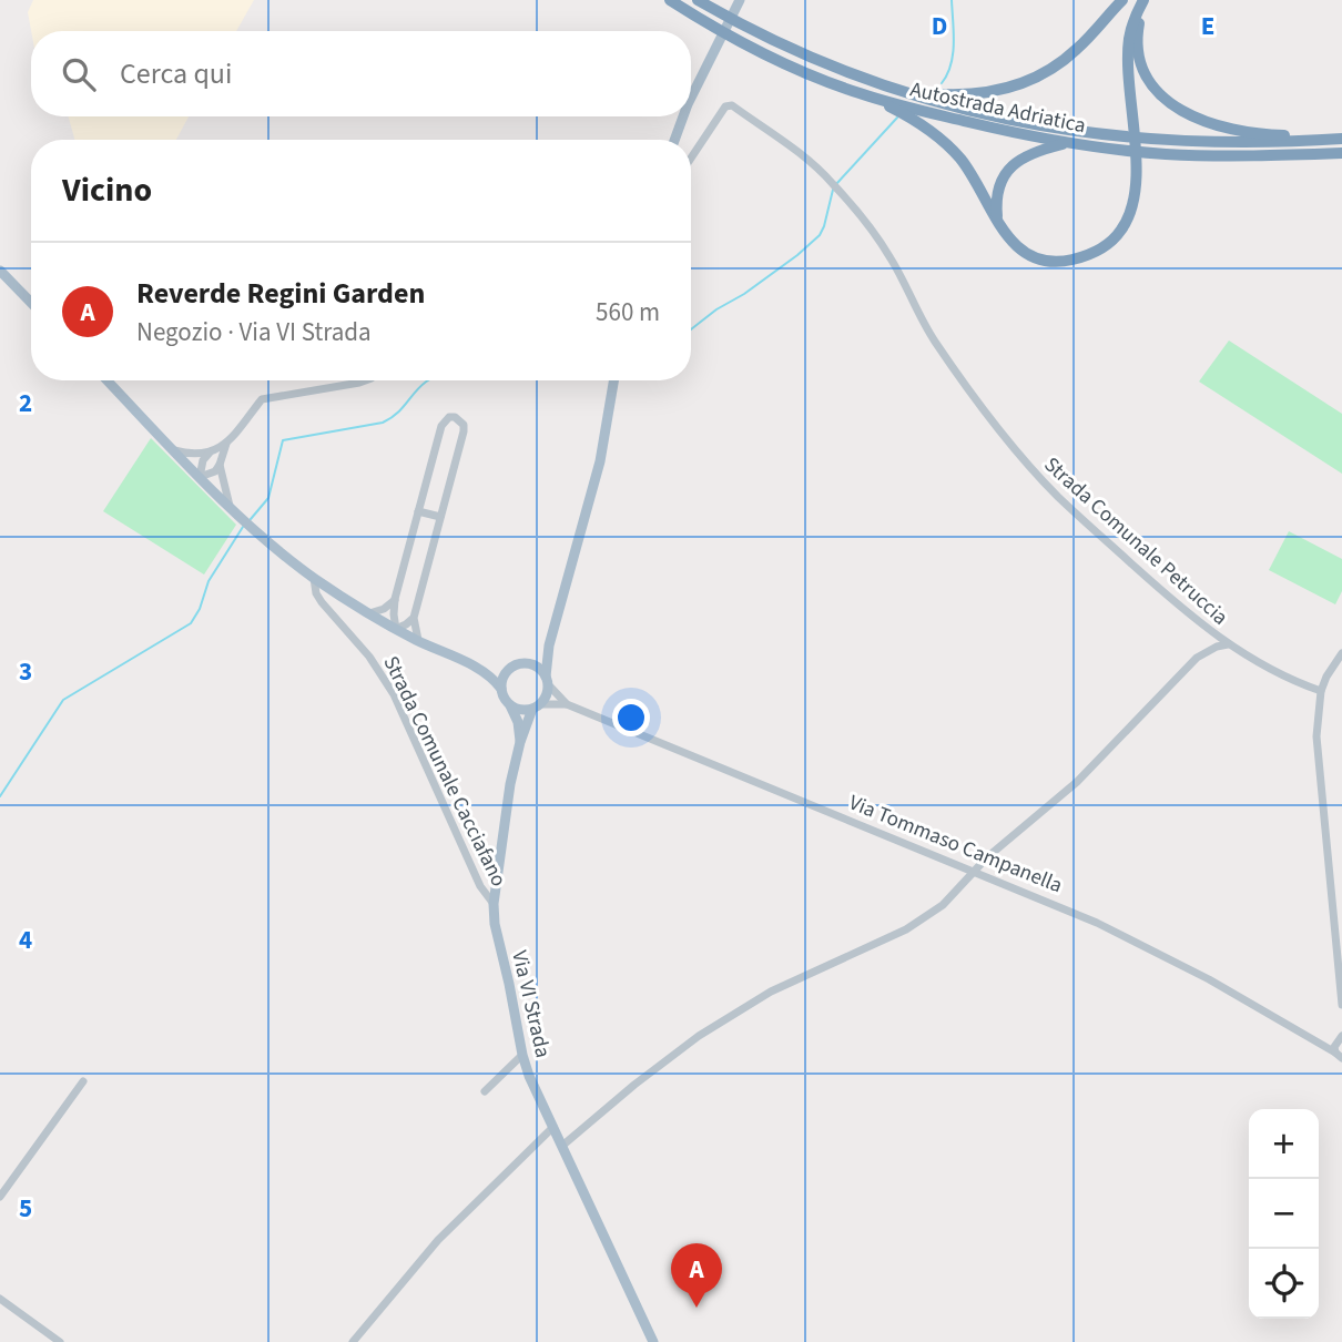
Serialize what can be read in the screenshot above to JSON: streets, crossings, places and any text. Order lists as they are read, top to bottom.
{
  "streets": {
    "highway": ["Autostrada Adriatica"],
    "main road": ["Via VI Strada"],
    "street": ["Strada Comunale Petruccia", "Strada Comunale Cacciafano", "Via Tommaso Campanella"]
  },
  "crossings": [
    ["Strada Comunale Cacciafano", "Via VI Strada"],
    ["Via Tommaso Campanella", "Via VI Strada"]
  ],
  "page": {
    "search": "Cerca qui",
    "heading": "Vicino",
    "list": [
      {
        "mark": "A",
        "name": "Reverde Regini Garden",
        "note": "Negozio · Via VI Strada",
        "value": "560 m"
      }
    ],
    "map_buttons": ["+", "−"],
    "pins": "A"
  },
  "grid": {
    "columns": ["D", "E"],
    "rows": [
      "2",
      "3",
      "4",
      "5"
    ]
  }
}
